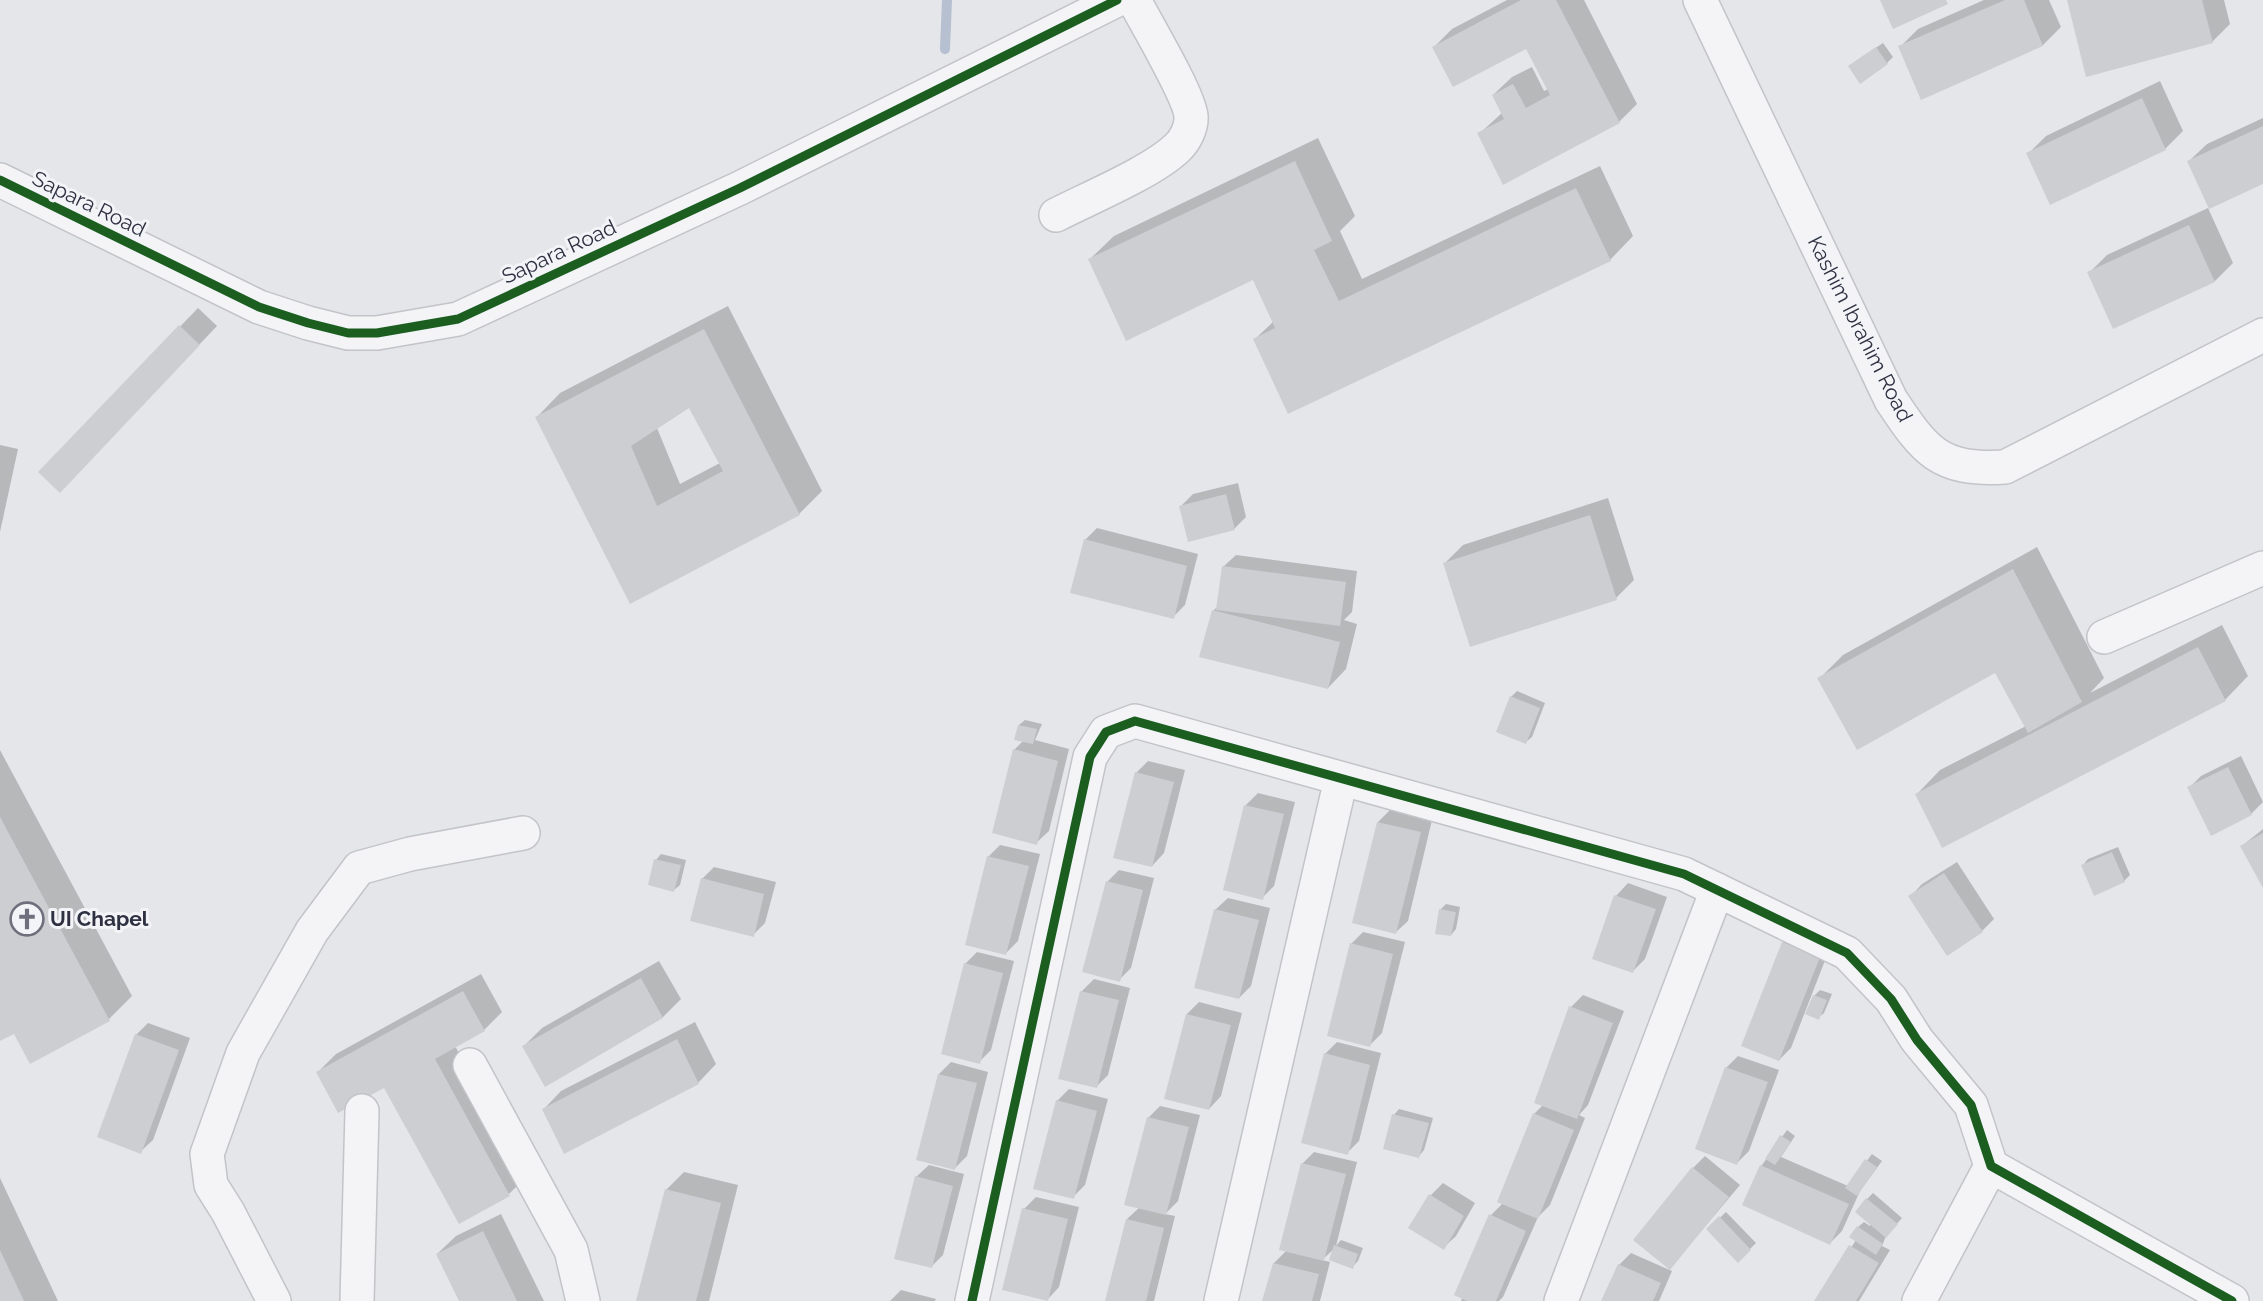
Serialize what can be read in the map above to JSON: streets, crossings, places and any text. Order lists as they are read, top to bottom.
{
  "streets": {
    "street": ["Sapara Road", "Kashim Ibrahim Road"]
  },
  "places": {
    "church": ["UI Chapel"]
  }
}
